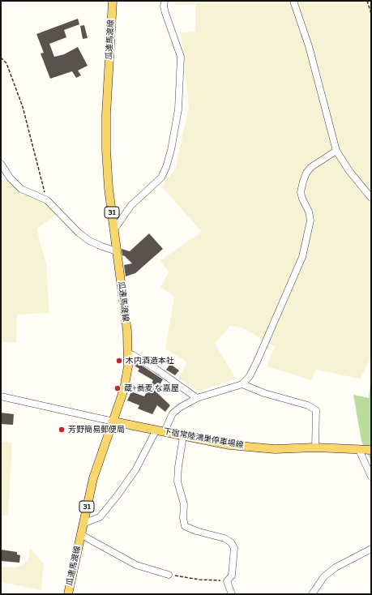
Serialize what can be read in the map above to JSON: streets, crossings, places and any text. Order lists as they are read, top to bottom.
{
  "streets": {
    "main road": ["瓜連馬渡線", "31", "下宿常陸鴻巣停車場線"]
  },
  "crossings": [
    ["瓜連馬渡線", "下宿常陸鴻巣停車場線"]
  ],
  "places": ["木内酒造本社", "蔵+蕎麦 な嘉屋", "芳野簡易郵便局"]
}
